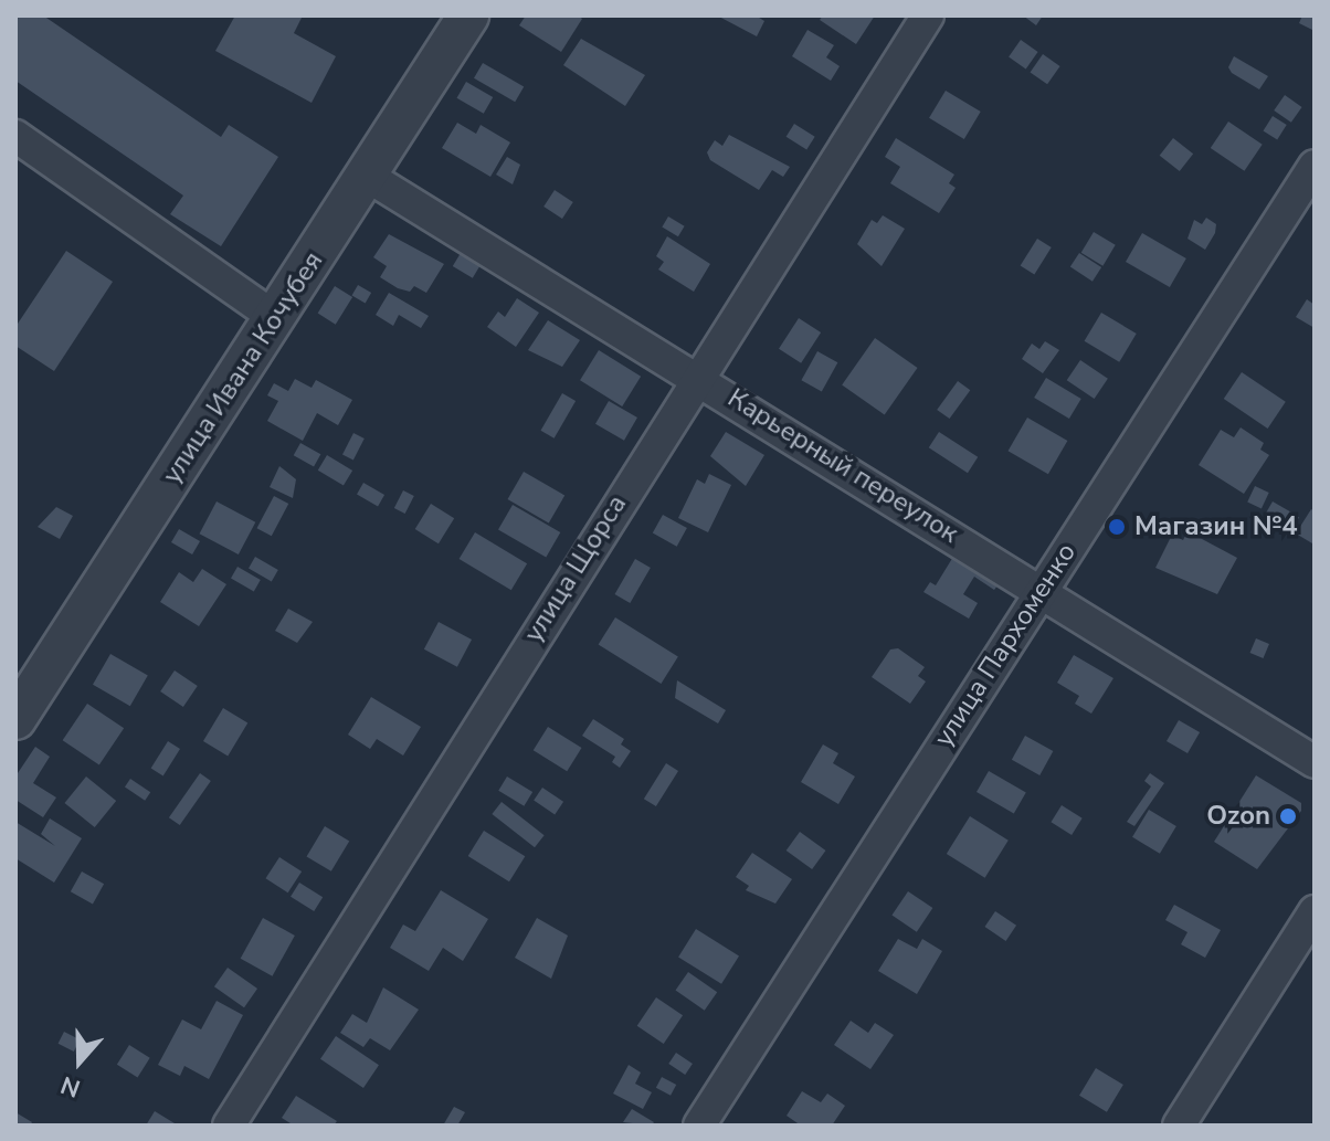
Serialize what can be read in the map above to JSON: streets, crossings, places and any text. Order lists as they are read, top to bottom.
{
  "streets": {
    "street": [
      "улица Ивана Кочубея",
      "Карьерный переулок",
      "улица Щорса",
      "улица Пархоменко"
    ]
  },
  "crossings": [
    ["улица Ивана Кочубея", "Карьерный переулок"],
    ["Карьерный переулок", "улица Щорса"],
    ["Карьерный переулок", "улица Пархоменко"]
  ],
  "places": ["Магазин №4", "Ozon"],
  "north": "bottom"
}
